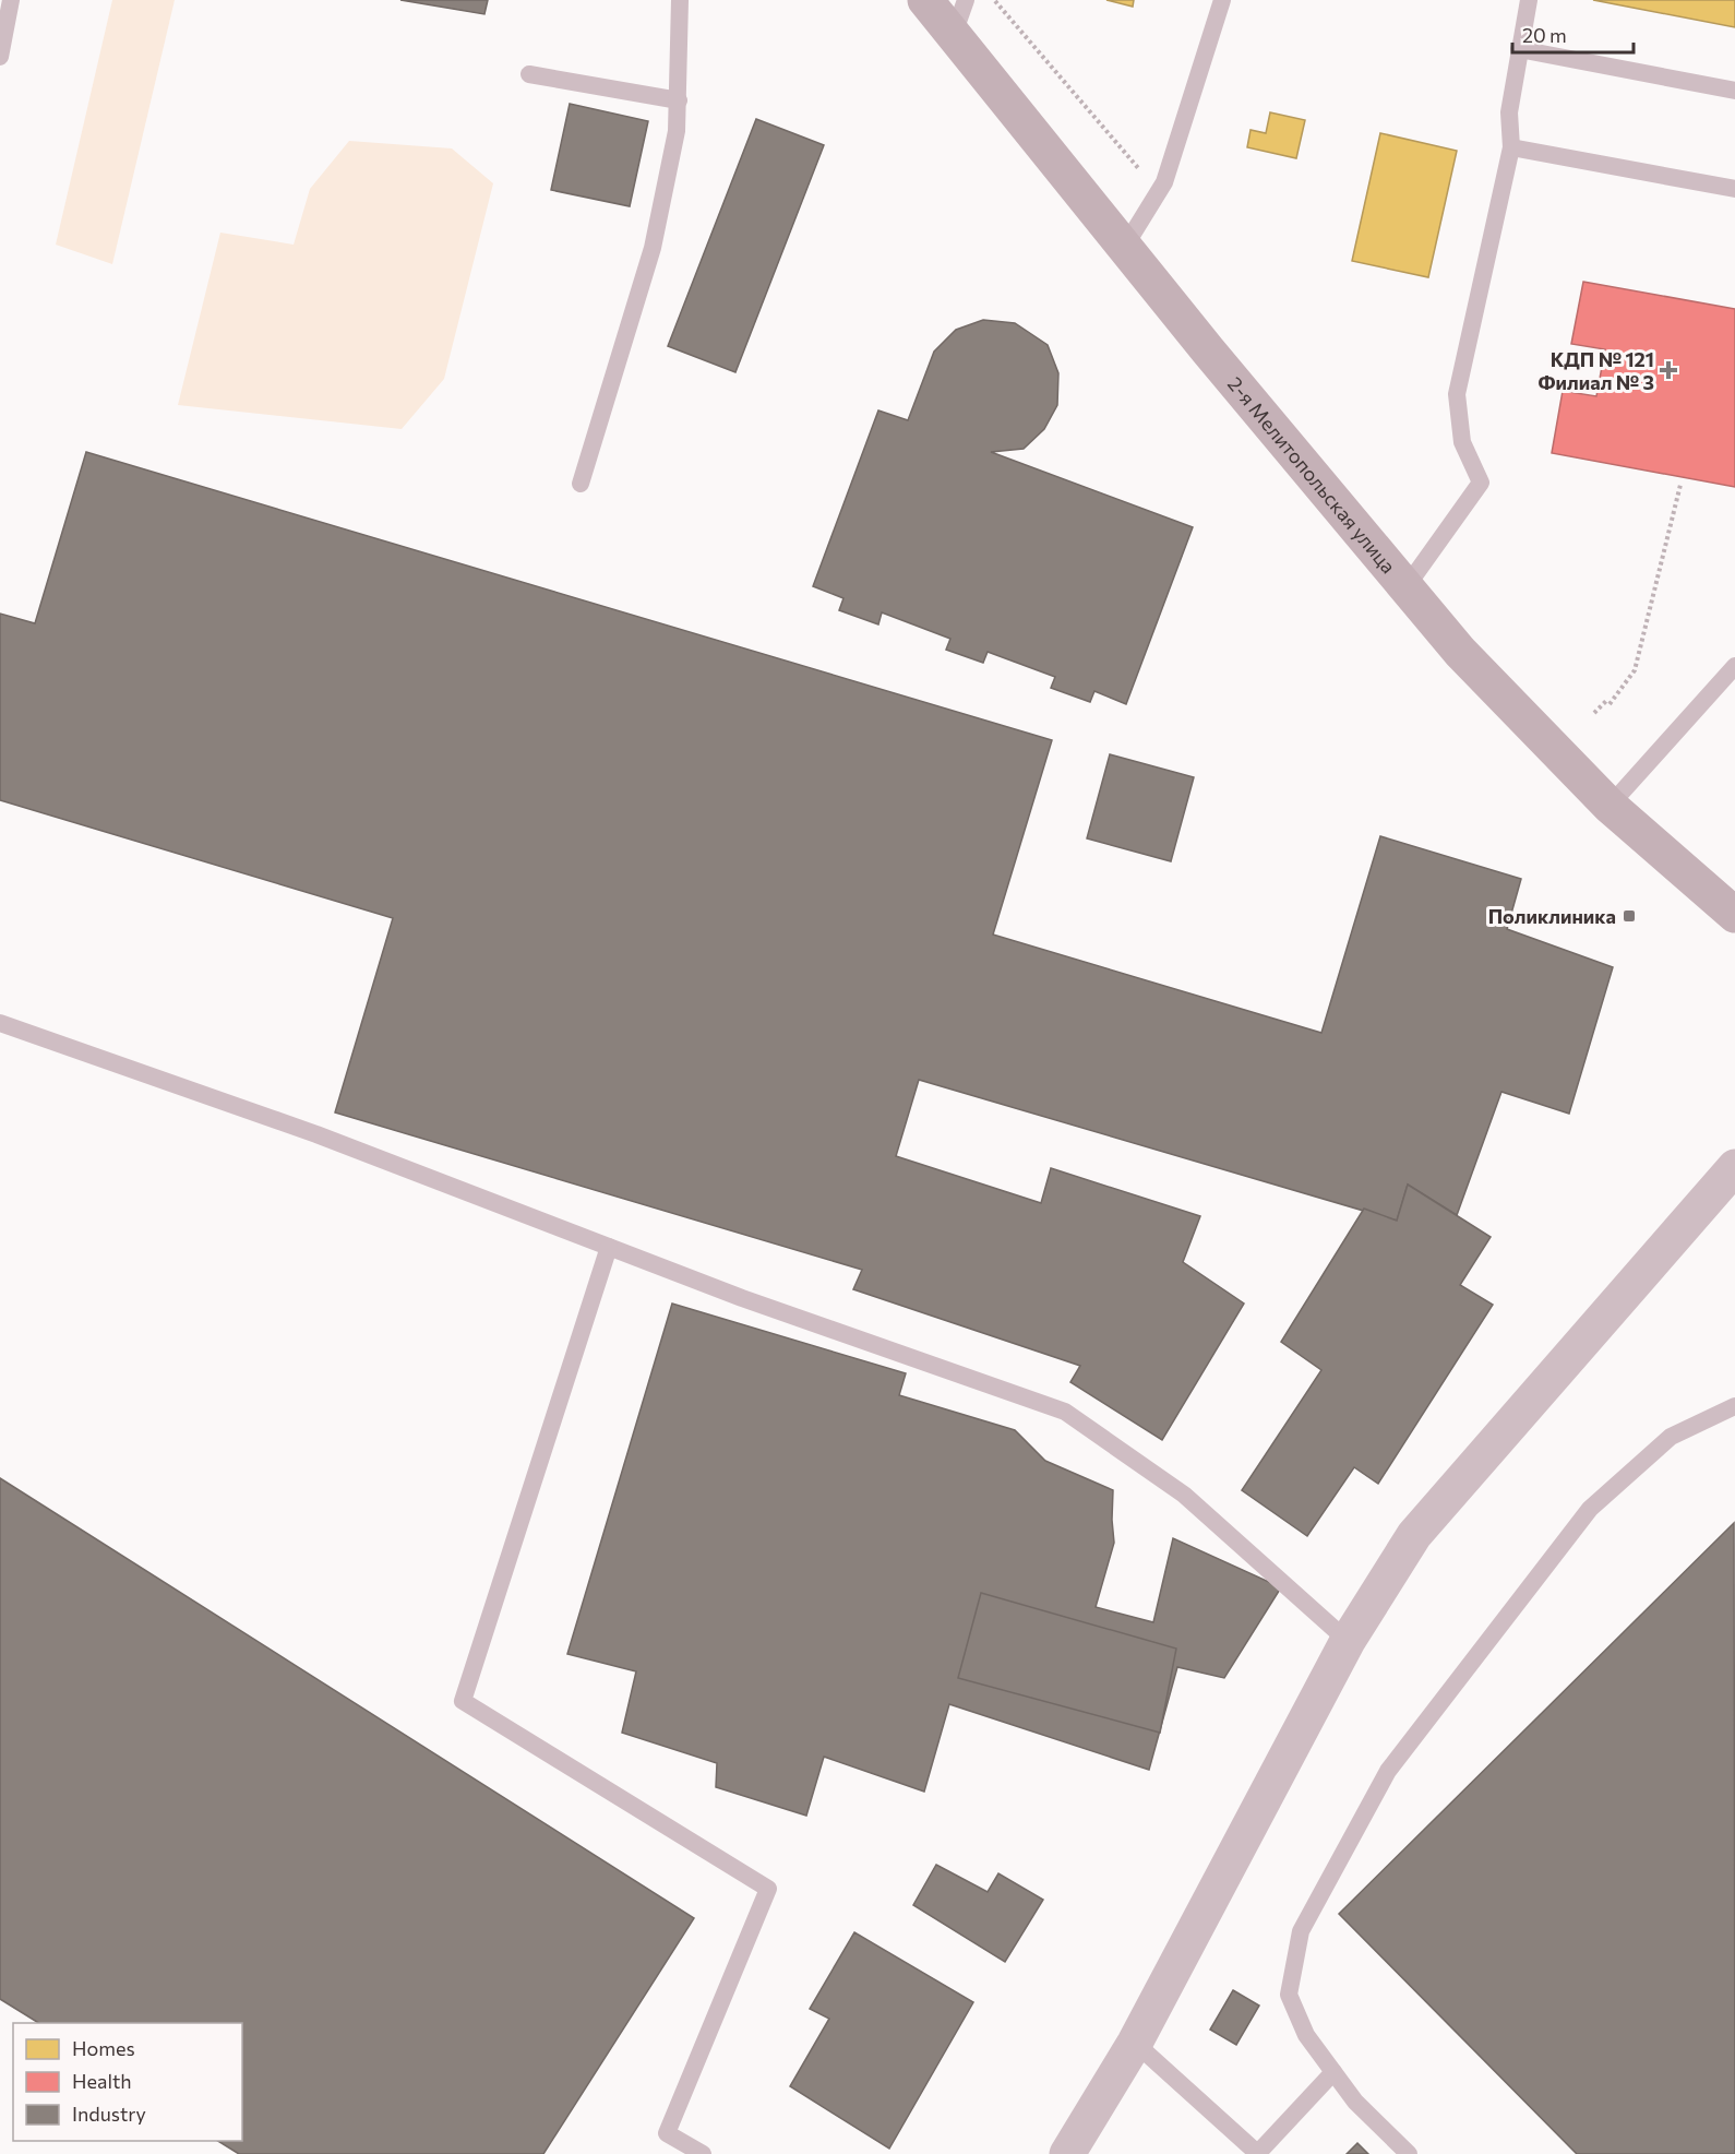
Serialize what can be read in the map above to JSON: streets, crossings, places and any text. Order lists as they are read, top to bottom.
{
  "streets": {
    "street": ["2-я Мелитопольская улица"]
  },
  "places": {
    "health": ["КДП № 121 Филиал № 3"],
    "transit": ["Поликлиника"]
  },
  "legend": ["Homes", "Health", "Industry"],
  "scale_bar": "20 m"
}
